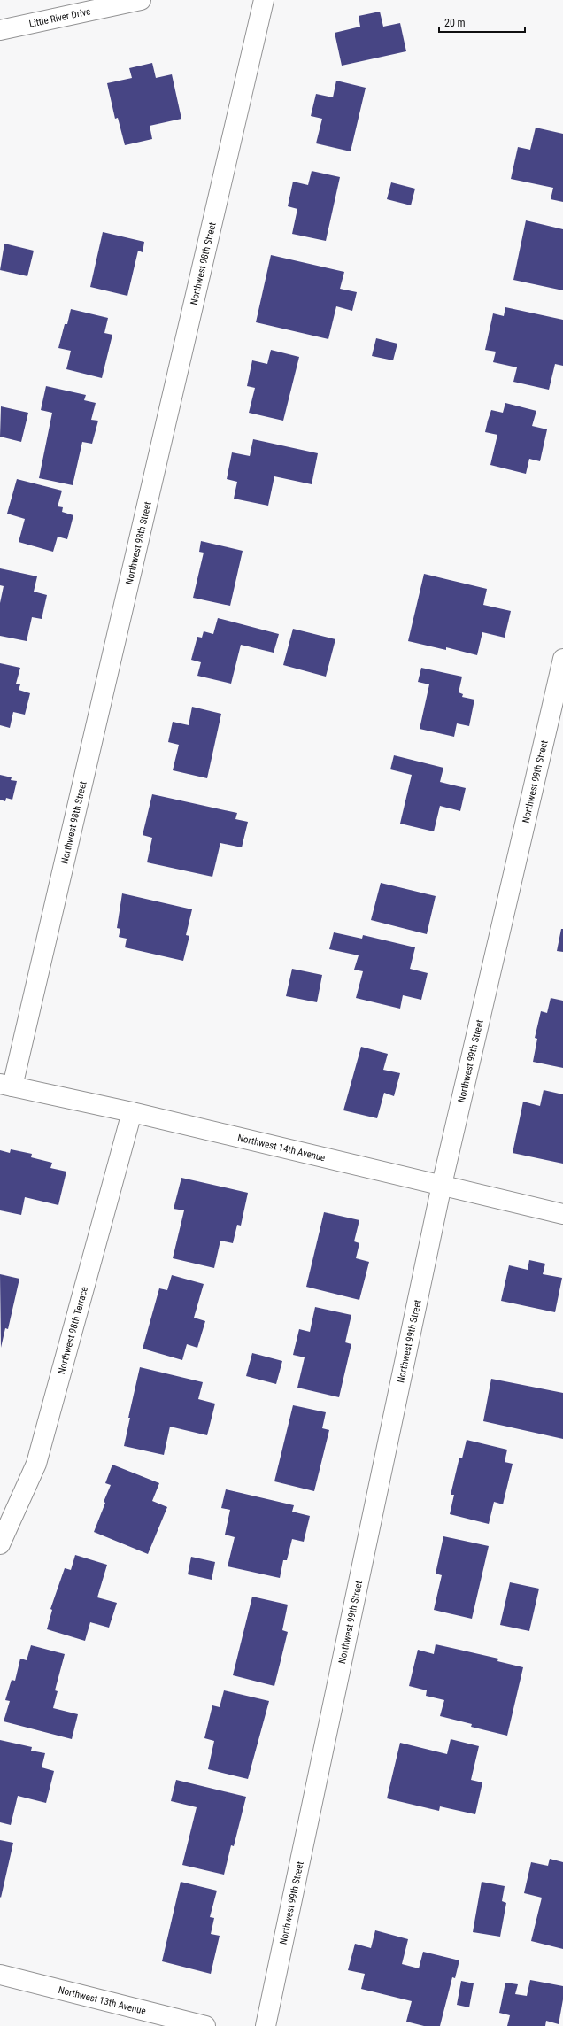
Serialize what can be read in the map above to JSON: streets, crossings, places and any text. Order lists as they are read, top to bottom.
{
  "streets": {
    "street": [
      "Little River Drive",
      "Northwest 98th Street",
      "Northwest 99th Street",
      "Northwest 14th Avenue",
      "Northwest 98th Terrace",
      "Northwest 13th Avenue"
    ]
  },
  "crossings": [
    ["Northwest 98th Street", "Northwest 14th Avenue"],
    ["Northwest 99th Street", "Northwest 14th Avenue"],
    ["Northwest 14th Avenue", "Northwest 98th Terrace"]
  ],
  "scale_bar": "20 m"
}
